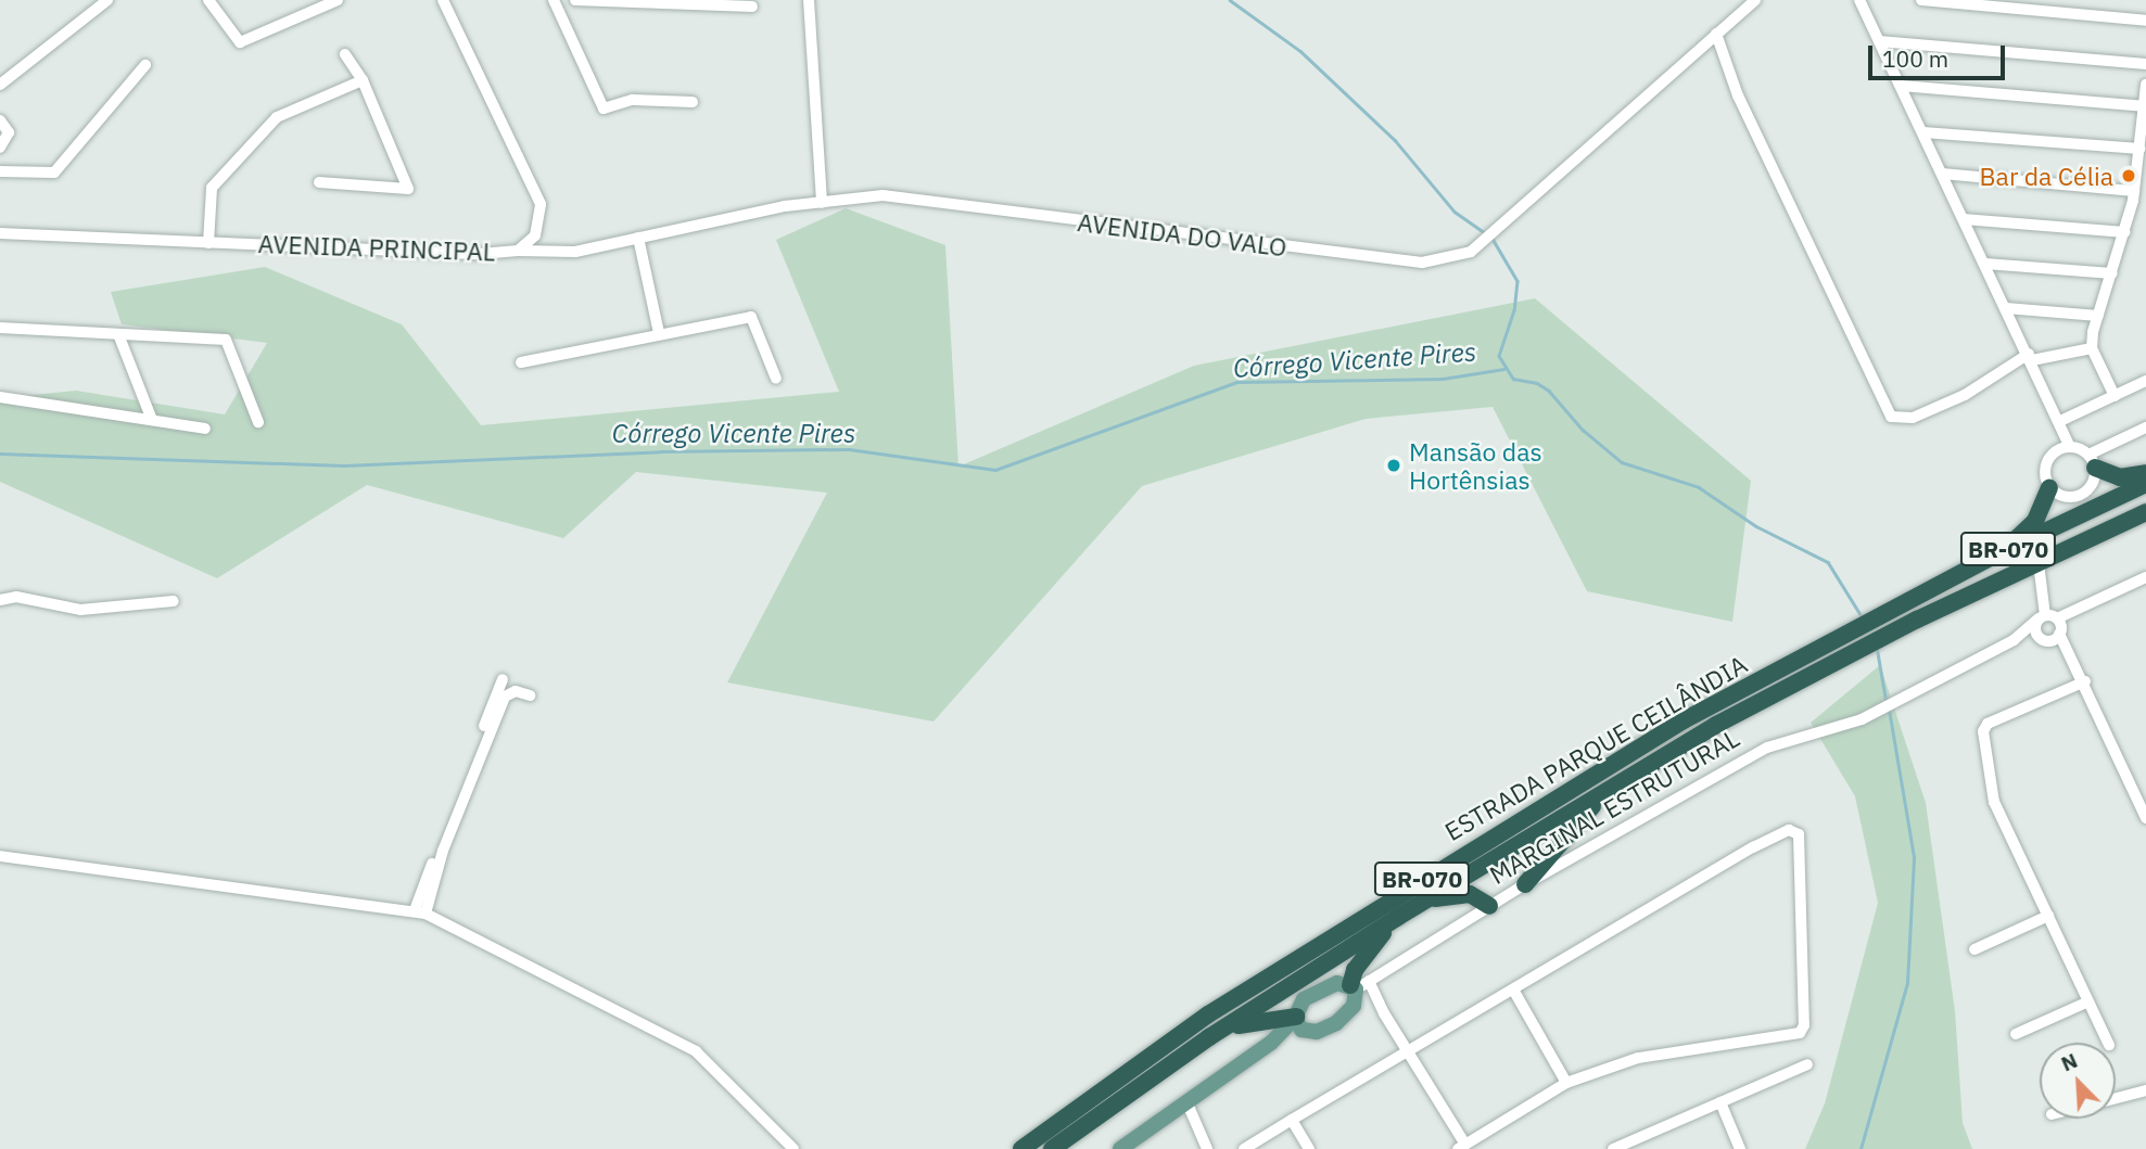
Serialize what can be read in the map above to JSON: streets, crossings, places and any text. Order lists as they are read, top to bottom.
{
  "streets": {
    "highway": ["BR-070", "ESTRADA PARQUE CEILÂNDIA"],
    "street": ["AVENIDA DO VALO", "AVENIDA PRINCIPAL", "MARGINAL ESTRUTURAL"]
  },
  "crossings": [
    ["AVENIDA DO VALO", "AVENIDA PRINCIPAL"]
  ],
  "water": ["Córrego Vicente Pires"],
  "places": ["Bar da Célia", "Mansão das Hortênsias"],
  "scale_bar": "100 m",
  "north": "top left"
}
